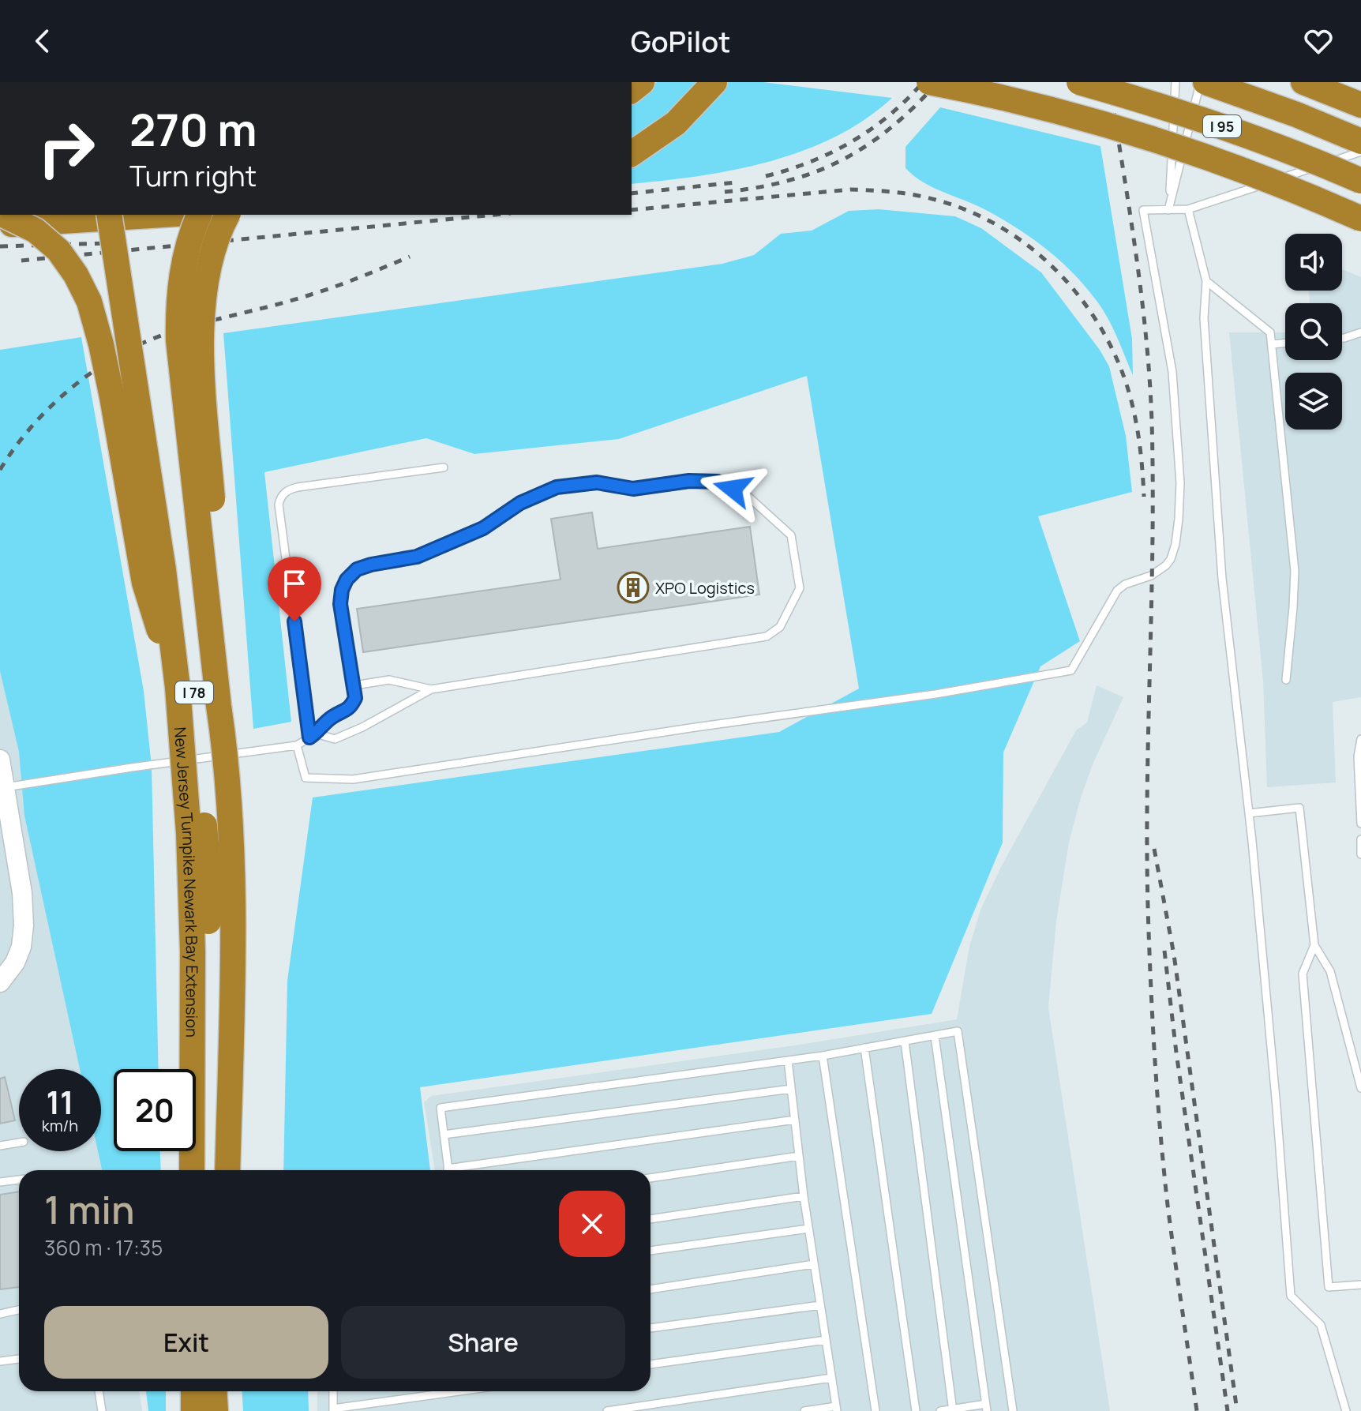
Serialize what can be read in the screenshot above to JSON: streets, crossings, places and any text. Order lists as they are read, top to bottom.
{
  "streets": {
    "highway": ["I 95", "I 78", "New Jersey Turnpike Newark Bay Extension"]
  },
  "places": {
    "building": ["XPO Logistics"]
  },
  "page": {
    "header": "GoPilot",
    "turn": ["270 m", "Turn right"],
    "speed": "11 km/h",
    "limit": "20",
    "heading": ["1 min", "360 m · 17:35"],
    "buttons": ["Exit", "Share"]
  }
}
